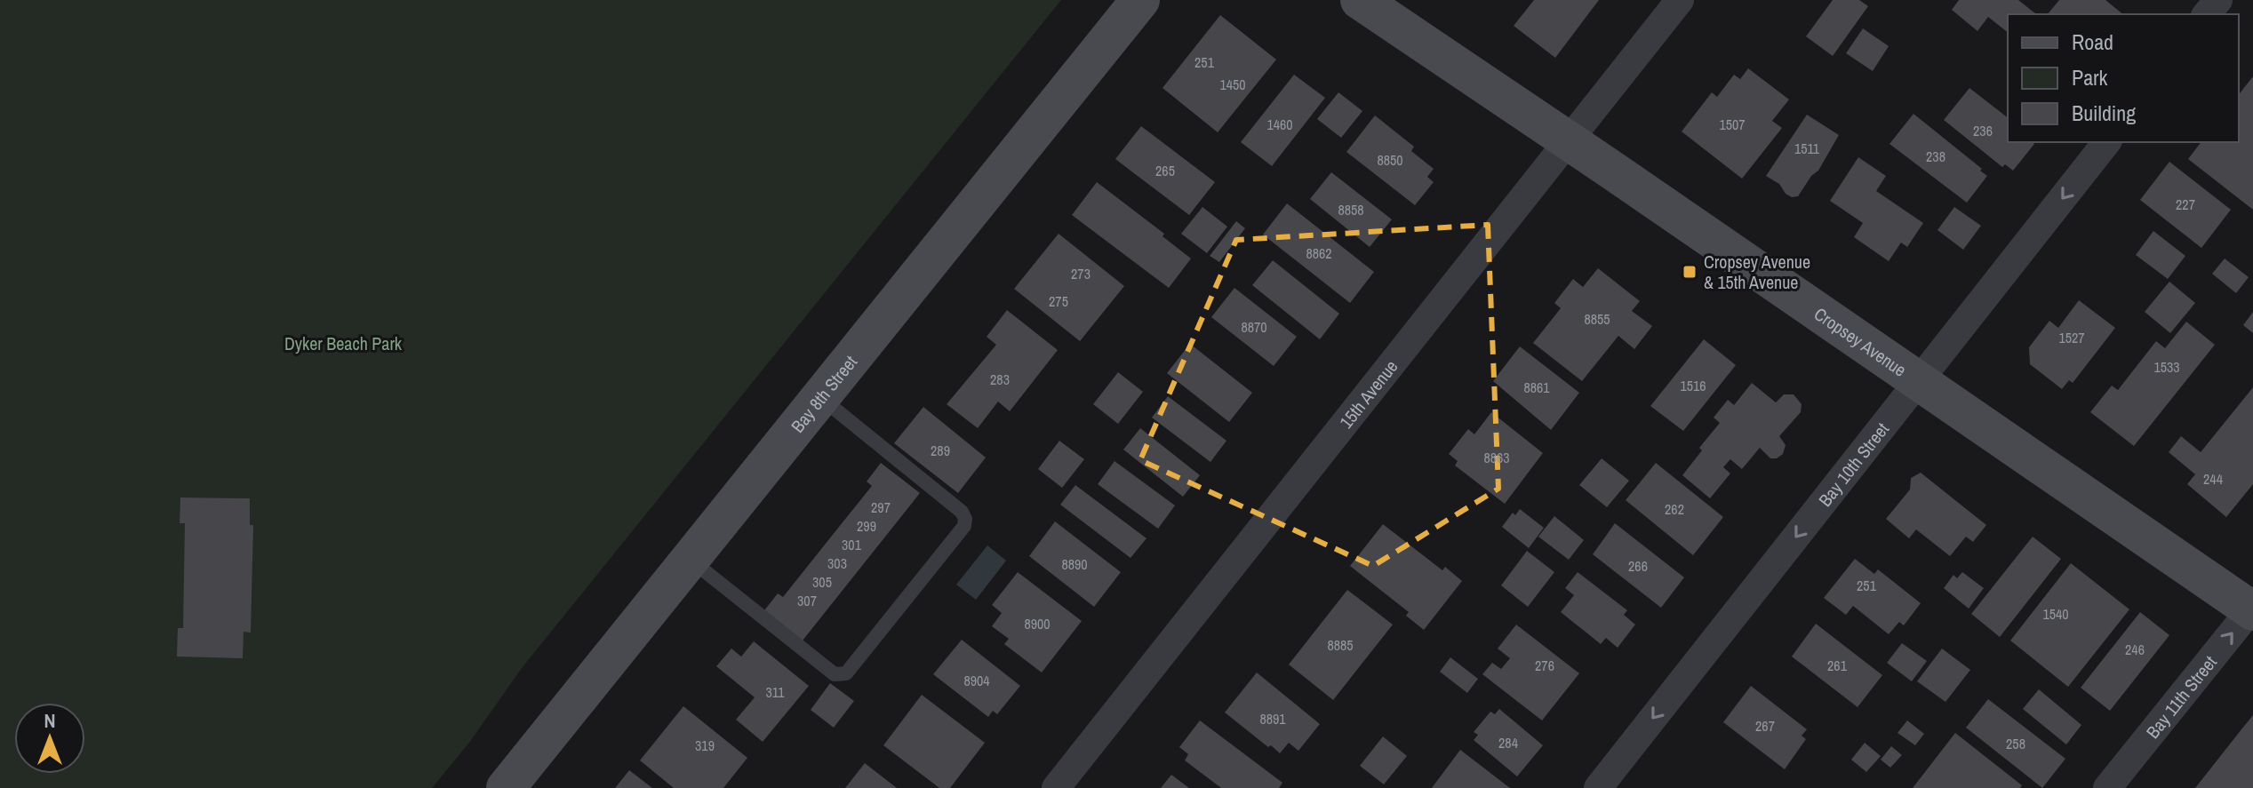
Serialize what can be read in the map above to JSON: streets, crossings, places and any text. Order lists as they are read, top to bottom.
{
  "streets": {
    "main road": ["Cropsey Avenue", "Bay 8th Street"],
    "street": ["15th Avenue", "Bay 10th Street", "Bay 11th Street"]
  },
  "crossings": [
    ["Cropsey Avenue", "15th Avenue"],
    ["Cropsey Avenue", "Bay 10th Street"],
    ["Cropsey Avenue", "Bay 11th Street"]
  ],
  "one_way": ["Bay 10th Street", "Bay 11th Street"],
  "parks": ["Dyker Beach Park"],
  "places": {
    "transit": ["Cropsey Avenue & 15th Avenue"]
  },
  "house_numbers": [
    "251",
    "1450",
    "1460",
    "1507",
    "236",
    "1511",
    "238",
    "8850",
    "265",
    "227",
    "8858",
    "8862",
    "273",
    "275",
    "8855",
    "8870",
    "1527",
    "1533",
    "283",
    "1516",
    "8861",
    "289",
    "8863",
    "244",
    "297",
    "262",
    "299",
    "301",
    "303",
    "8890",
    "266",
    "305",
    "251",
    "307",
    "1540",
    "8900",
    "8885",
    "246",
    "276",
    "261",
    "8904",
    "311",
    "8891",
    "267",
    "284",
    "258",
    "319"
  ],
  "legend": ["Road", "Park", "Building"],
  "north": "top"
}
